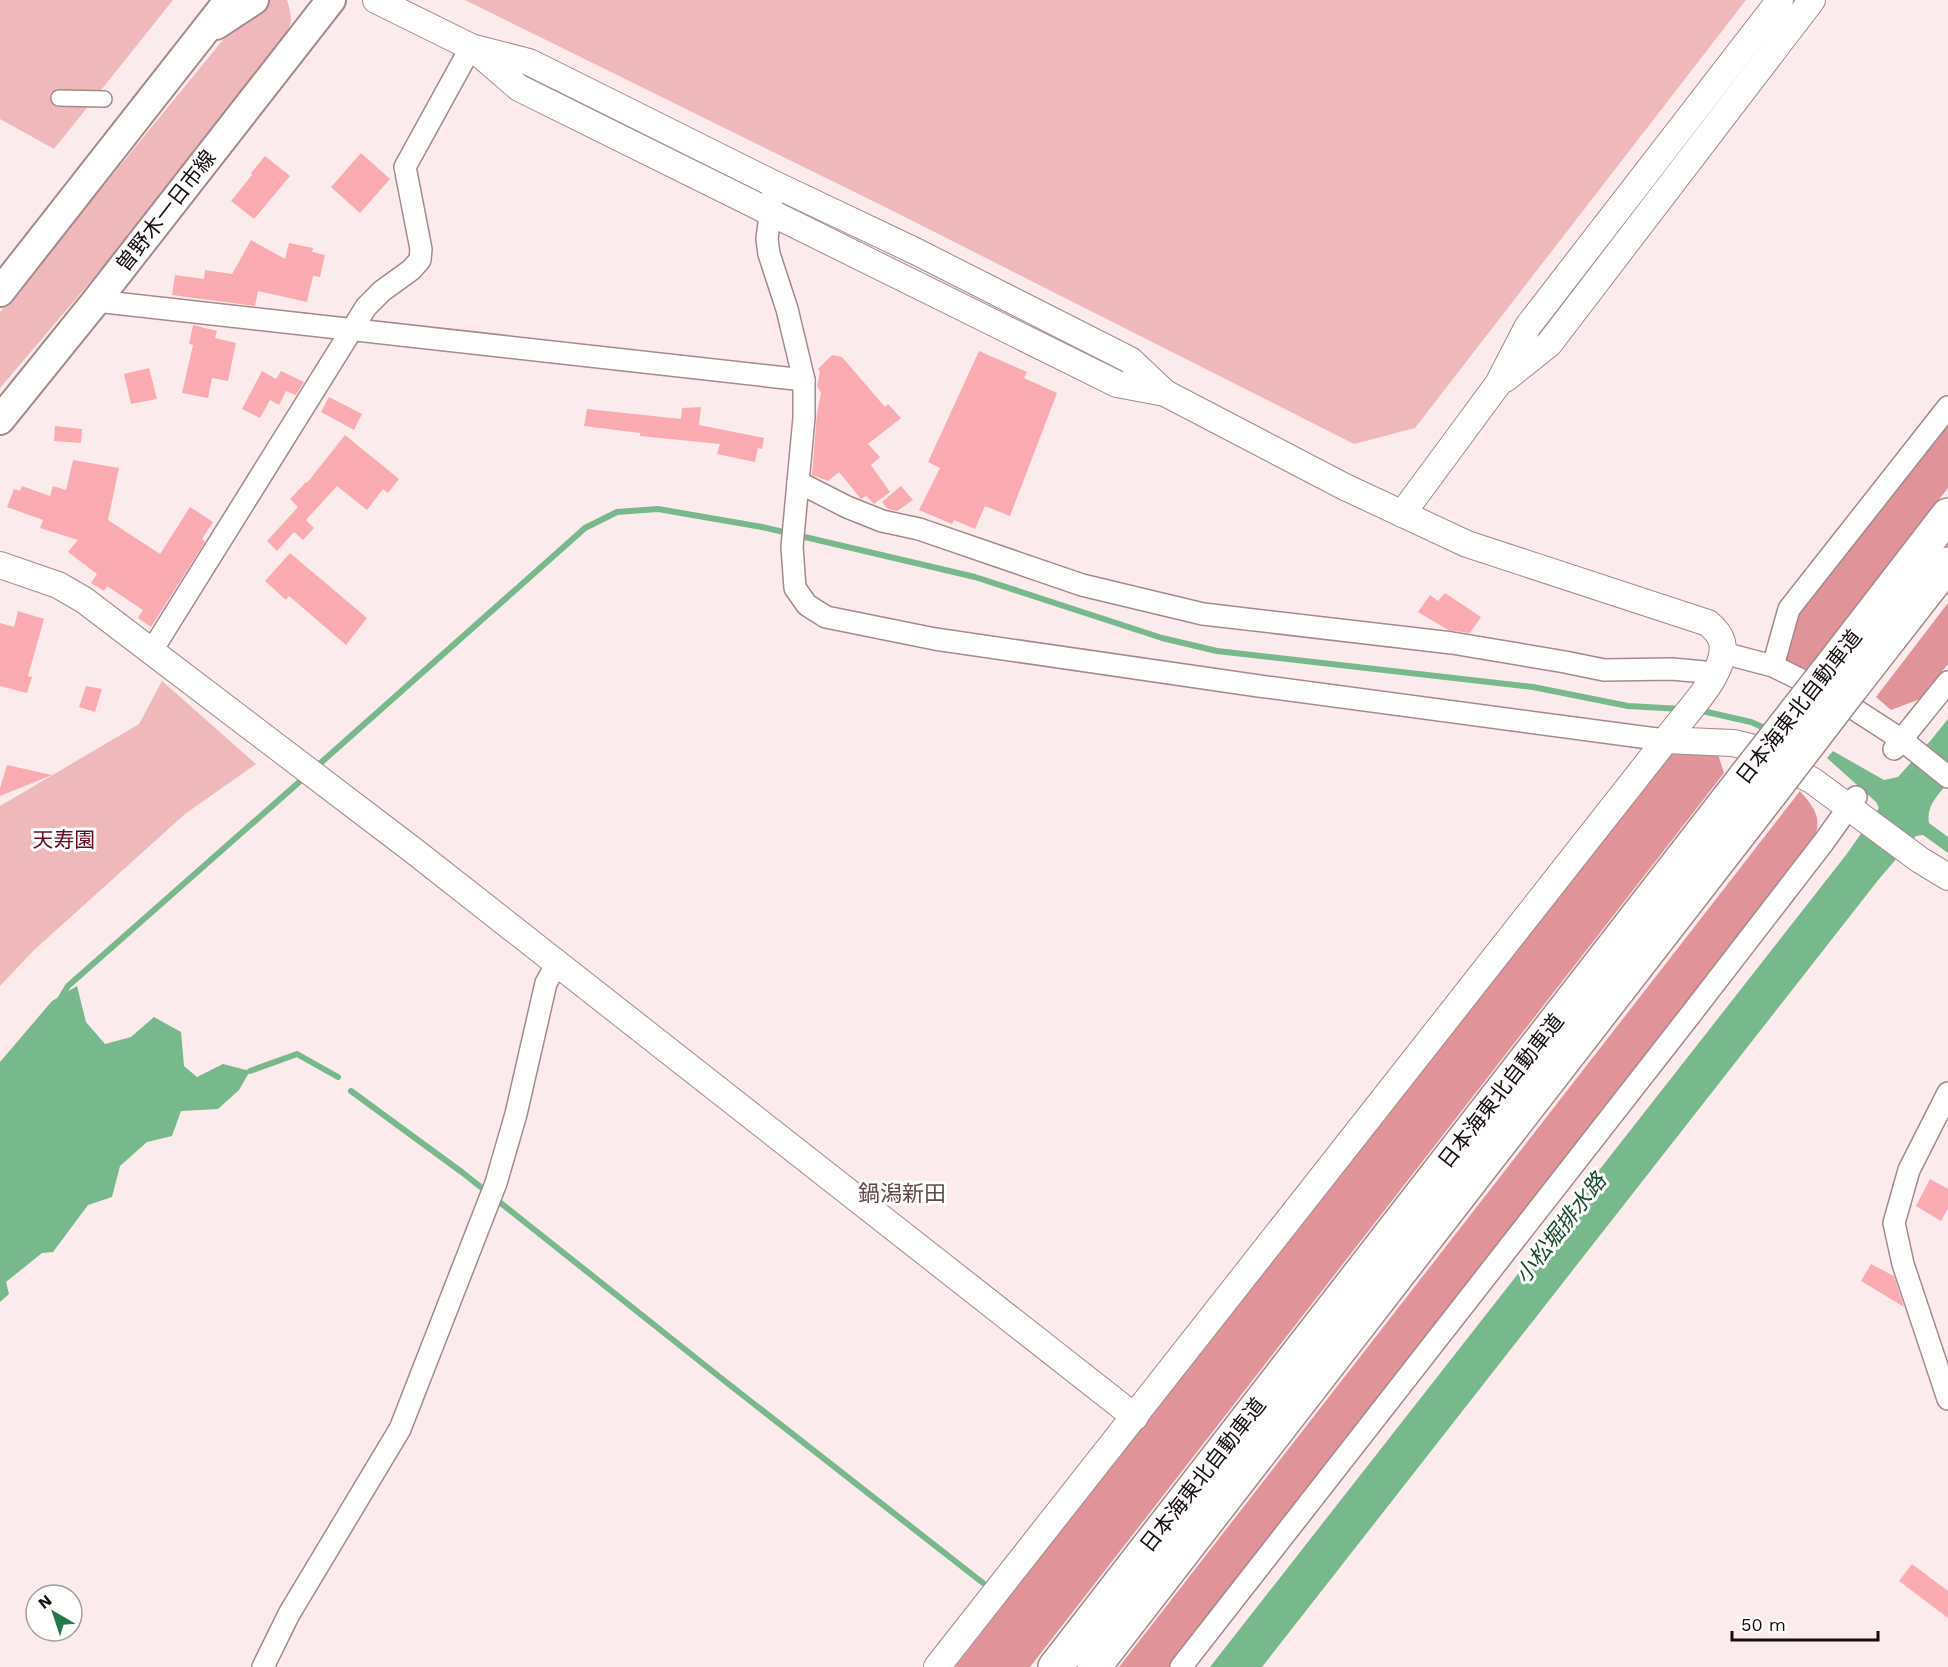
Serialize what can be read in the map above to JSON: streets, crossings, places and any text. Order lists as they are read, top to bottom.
{
  "streets": {
    "highway": ["日本海東北自動車道"],
    "main road": ["曽野木一日市線"]
  },
  "districts": ["鍋潟新田"],
  "water": ["小松堀排水路"],
  "parks": ["天寿園"],
  "scale_bar": "50 m",
  "north": "top left"
}
